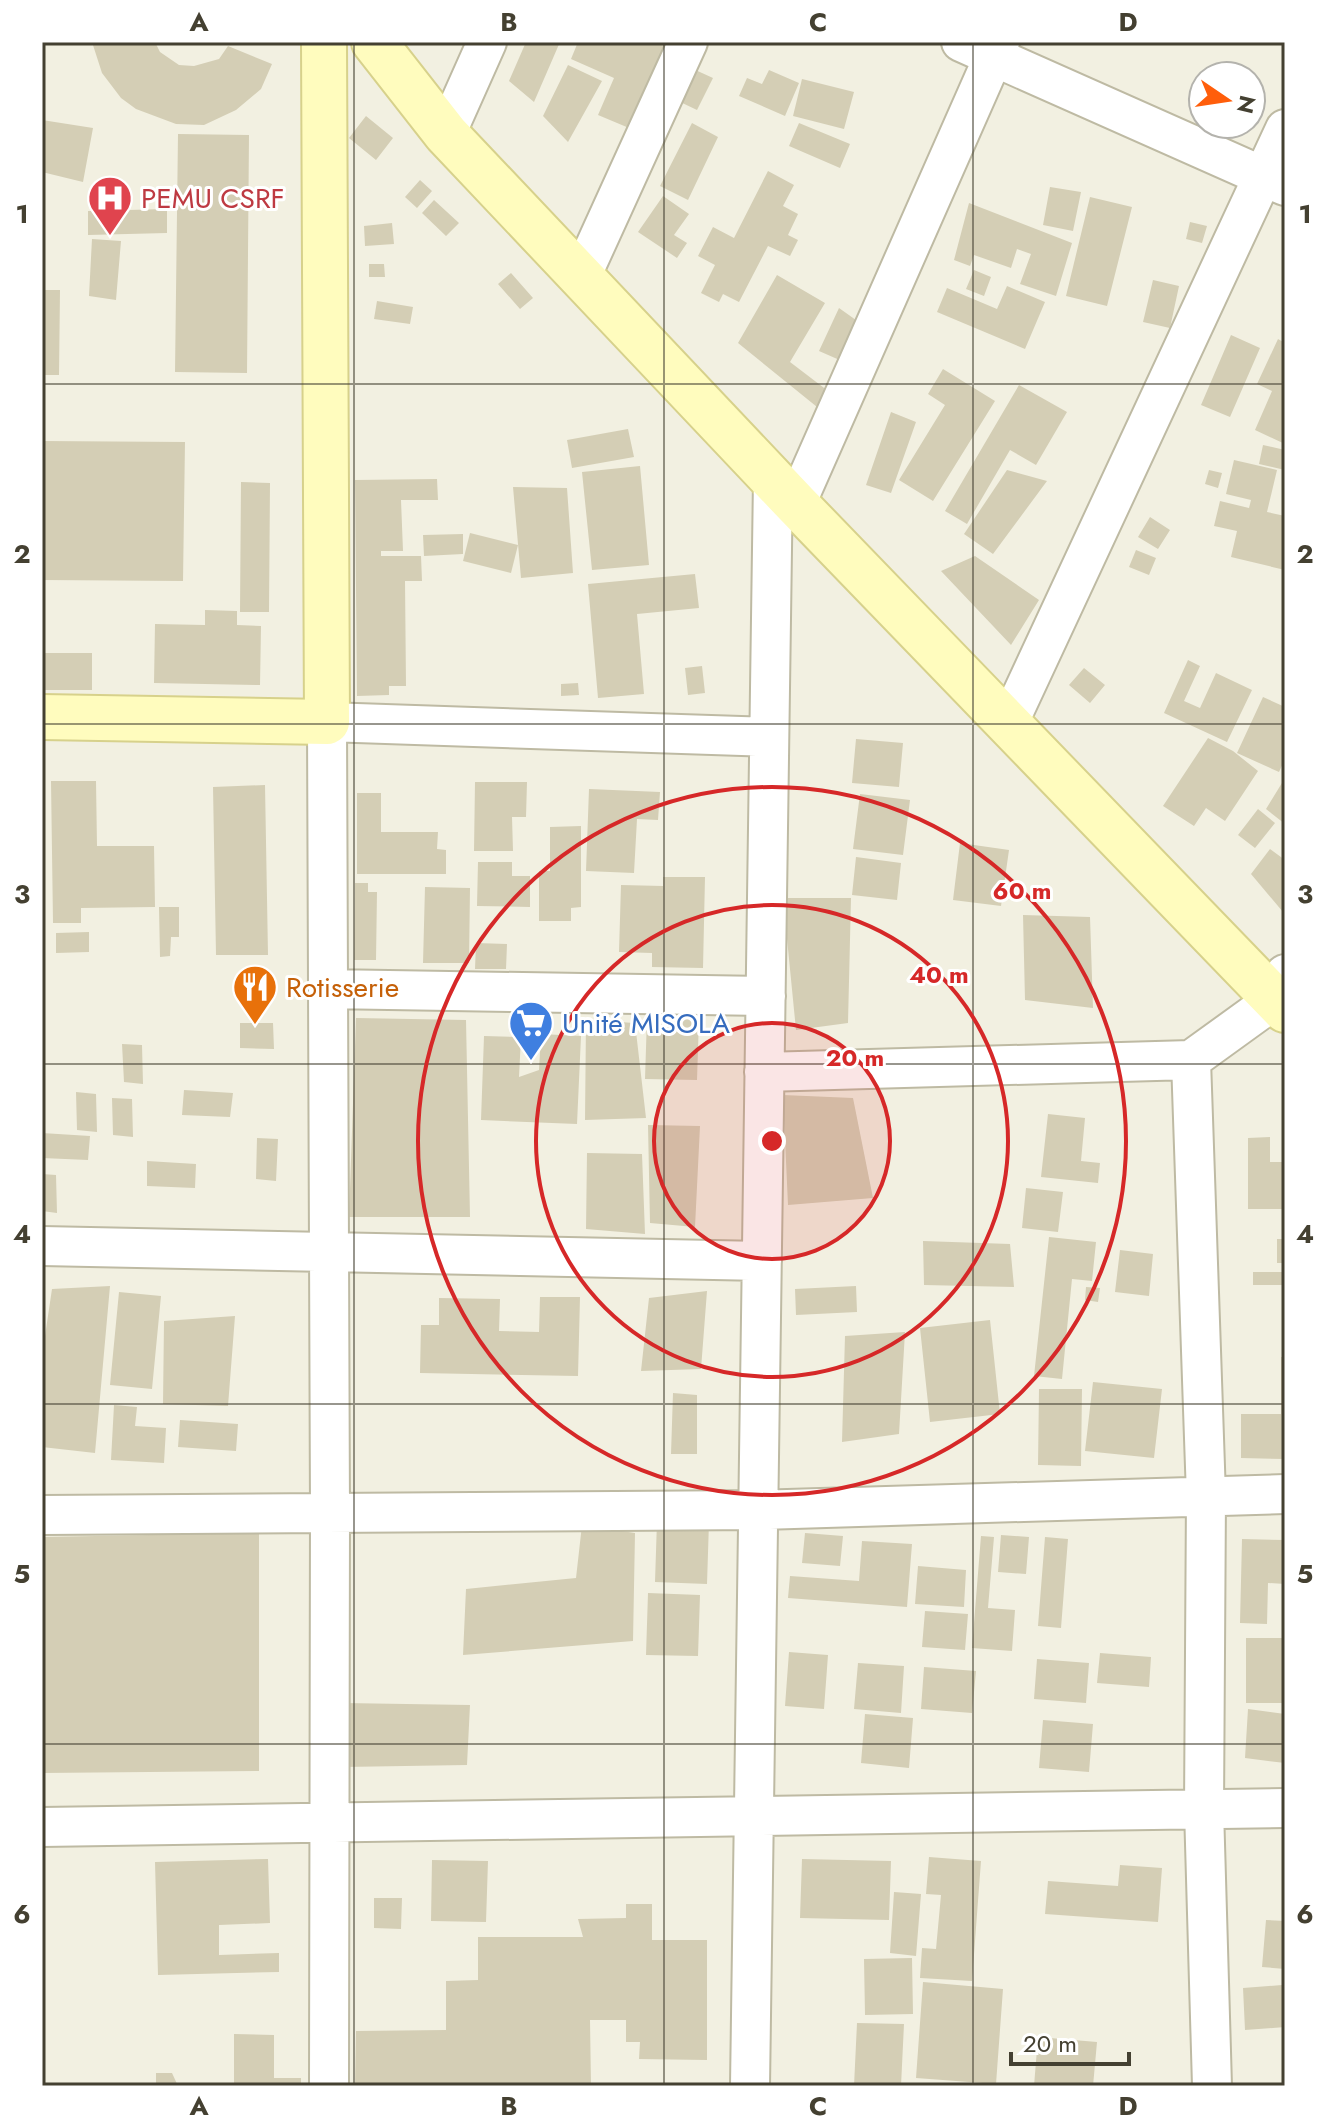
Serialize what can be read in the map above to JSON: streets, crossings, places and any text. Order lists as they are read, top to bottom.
{
  "places": {
    "hospital": ["PEMU CSRF"],
    "restaurant": ["Rotisserie"],
    "supermarket": ["Unité MISOLA"]
  },
  "scale_bar": "20 m",
  "north": "right",
  "grid": {
    "columns": [
      "A",
      "B",
      "C",
      "D"
    ],
    "rows": [
      "1",
      "2",
      "3",
      "4",
      "5",
      "6"
    ]
  },
  "rings": ["60 m", "40 m", "20 m"]
}
